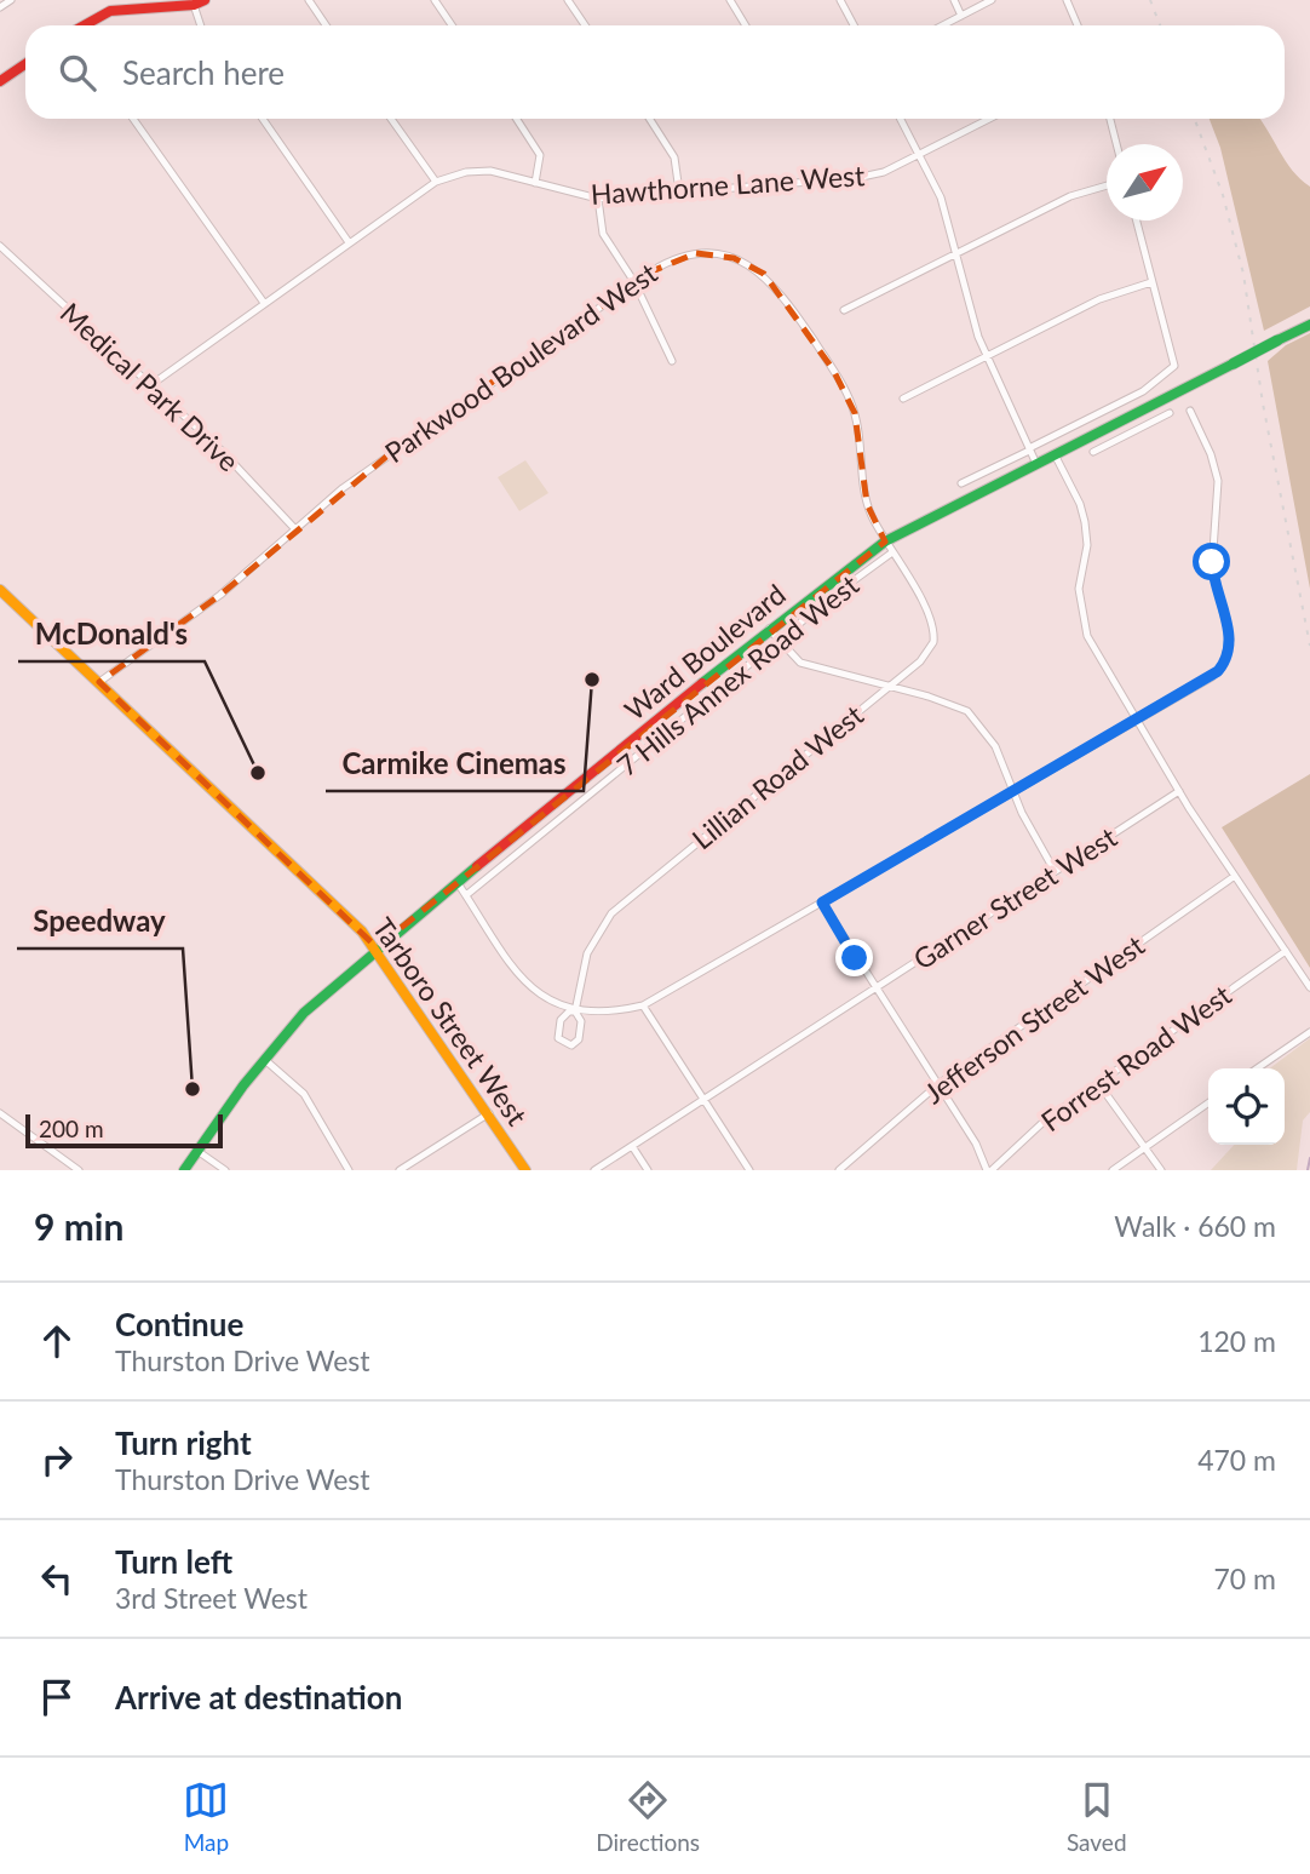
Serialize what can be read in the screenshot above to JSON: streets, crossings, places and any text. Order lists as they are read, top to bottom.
{
  "streets": {
    "main road": ["Ward Boulevard", "Tarboro Street West"],
    "street": [
      "Hawthorne Lane West",
      "Parkwood Boulevard West",
      "Medical Park Drive",
      "7 Hills Annex Road West",
      "Lillian Road West",
      "Garner Street West",
      "Jefferson Street West",
      "Forrest Road West"
    ]
  },
  "crossings": [
    ["Hawthorne Lane West", "Medical Park Drive"],
    ["Parkwood Boulevard West", "Medical Park Drive"],
    ["Parkwood Boulevard West", "Ward Boulevard"],
    ["Parkwood Boulevard West", "7 Hills Annex Road West"],
    ["Parkwood Boulevard West", "Lillian Road West"],
    ["Parkwood Boulevard West", "Tarboro Street West"],
    ["Ward Boulevard", "7 Hills Annex Road West"],
    ["Ward Boulevard", "Lillian Road West"],
    ["Ward Boulevard", "Tarboro Street West"],
    ["7 Hills Annex Road West", "Lillian Road West"]
  ],
  "places": ["Carmike Cinemas", "McDonald's", "Speedway"],
  "scale_bar": "200 m",
  "north": "top right",
  "page": {
    "search": "Search here",
    "scale": "200 m",
    "heading": ["9 min", "Walk · 660 m"],
    "list": [
      ["Continue", "Thurston Drive West", "120 m"],
      ["Turn right", "Thurston Drive West", "470 m"],
      ["Turn left", "3rd Street West", "70 m"],
      "Arrive at destination"
    ],
    "nav": ["Map", "Directions", "Saved"]
  }
}
